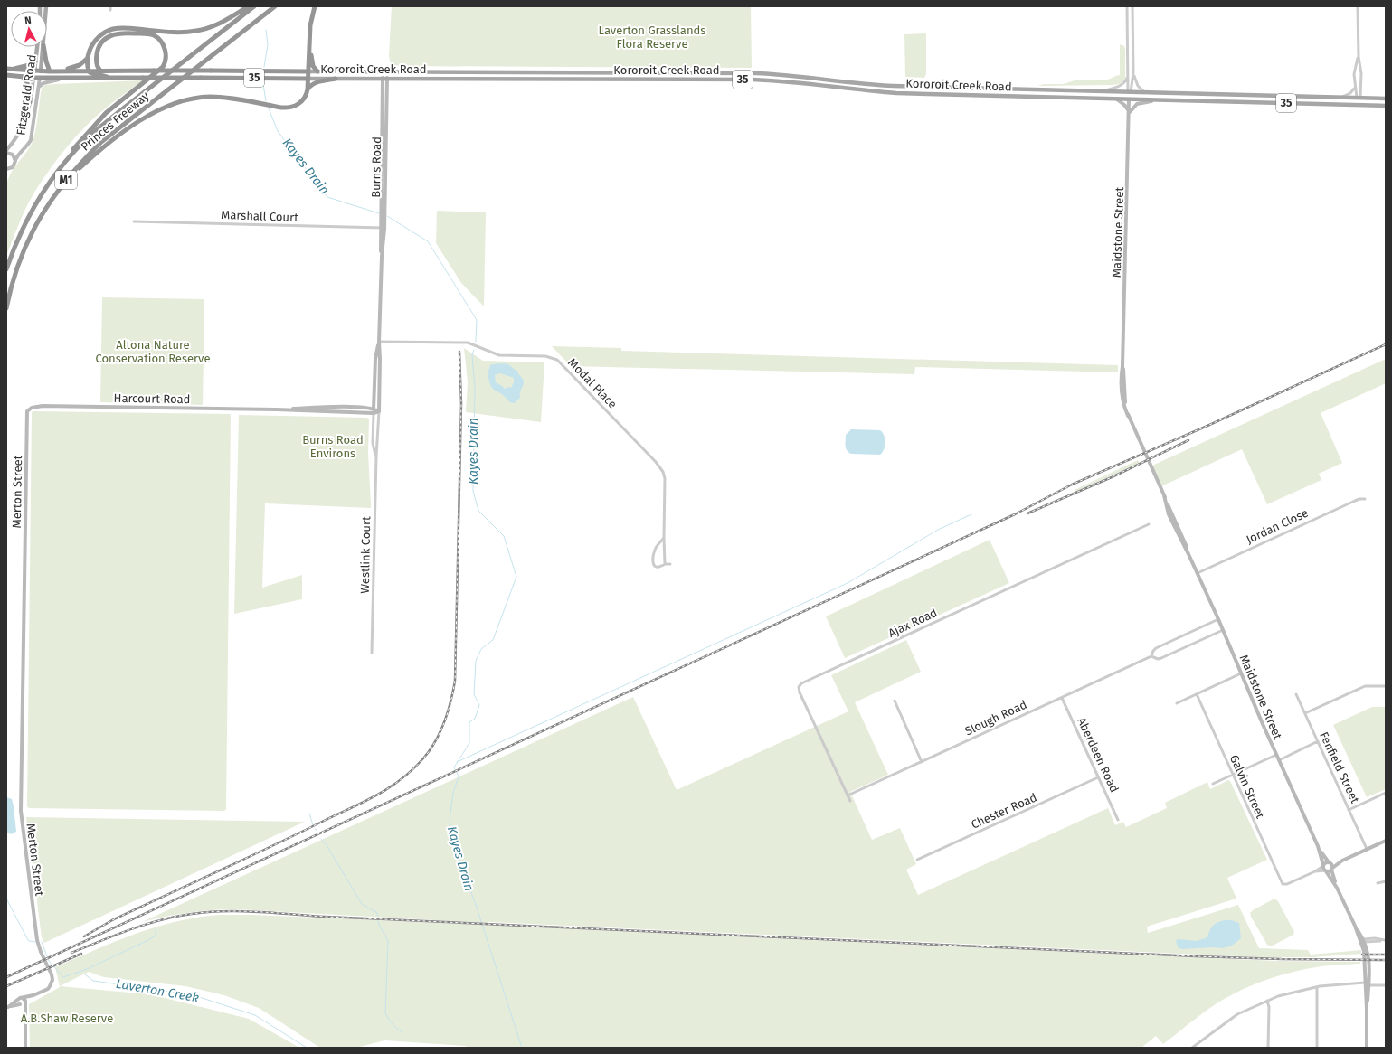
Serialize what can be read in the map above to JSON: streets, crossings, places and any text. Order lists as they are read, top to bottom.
{
  "streets": {
    "highway": [
      "Kororoit Creek Road",
      "35",
      "Fitzgerald Road",
      "Princes Freeway",
      "M1"
    ],
    "street": [
      "Burns Road",
      "Marshall Court",
      "Maidstone Street",
      "Modal Place",
      "Harcourt Road",
      "Merton Street",
      "Jordan Close",
      "Westlink Court",
      "Ajax Road",
      "Slough Road",
      "Aberdeen Road",
      "Fenfield Street",
      "Galvin Street",
      "Chester Road"
    ]
  },
  "crossings": [
    ["Kororoit Creek Road", "Fitzgerald Road"],
    ["Kororoit Creek Road", "Burns Road"],
    ["Kororoit Creek Road", "Maidstone Street"],
    ["Burns Road", "Marshall Court"],
    ["Burns Road", "Modal Place"],
    ["Burns Road", "Harcourt Road"],
    ["Burns Road", "Westlink Court"],
    ["Maidstone Street", "Jordan Close"],
    ["Maidstone Street", "Slough Road"],
    ["Harcourt Road", "Merton Street"],
    ["Harcourt Road", "Westlink Court"],
    ["Ajax Road", "Slough Road"],
    ["Slough Road", "Aberdeen Road"],
    ["Aberdeen Road", "Chester Road"]
  ],
  "water": ["Kayes Drain", "Laverton Creek"],
  "parks": [
    "Laverton Grasslands Flora Reserve",
    "Altona Nature Conservation Reserve",
    "Burns Road Environs",
    "A.B.Shaw Reserve"
  ],
  "north": "top"
}
